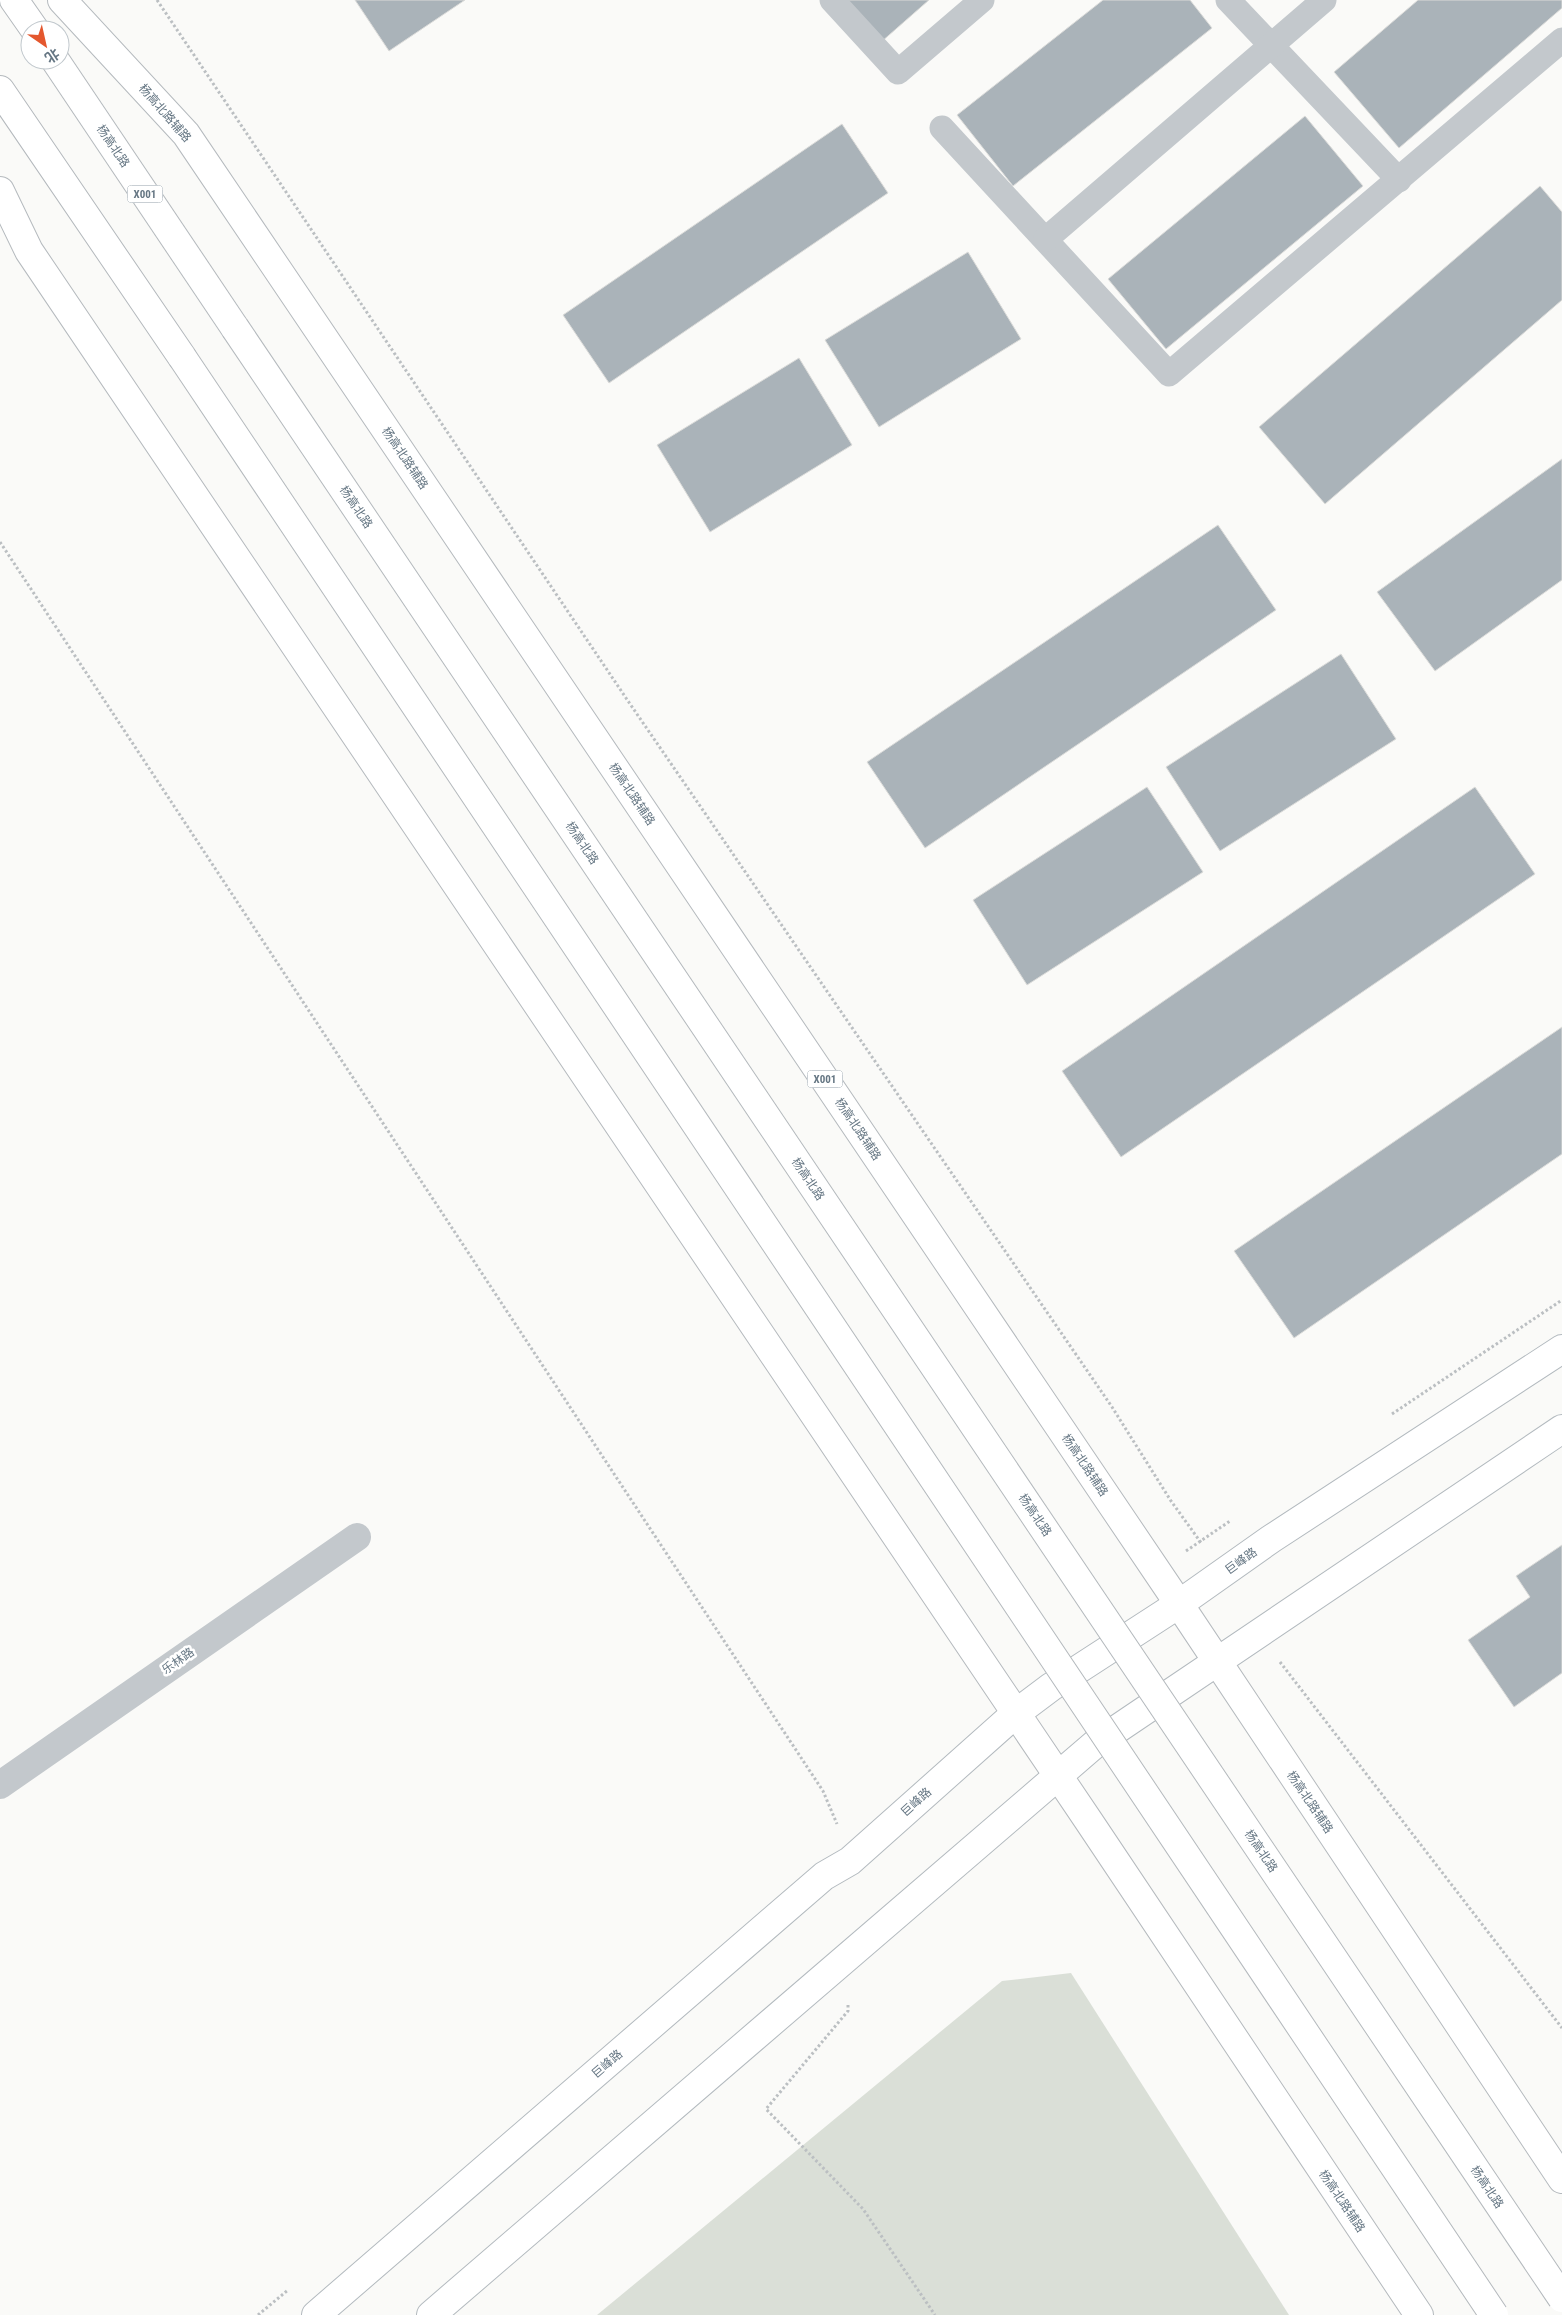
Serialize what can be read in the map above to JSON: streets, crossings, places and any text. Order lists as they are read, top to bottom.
{
  "streets": {
    "main road": [
      "杨高北路辅路",
      "杨高北路",
      "X001",
      "巨峰路"
    ],
    "street": ["乐林路"]
  },
  "crossings": [
    ["杨高北路辅路", "巨峰路"]
  ],
  "north": "bottom right"
}
